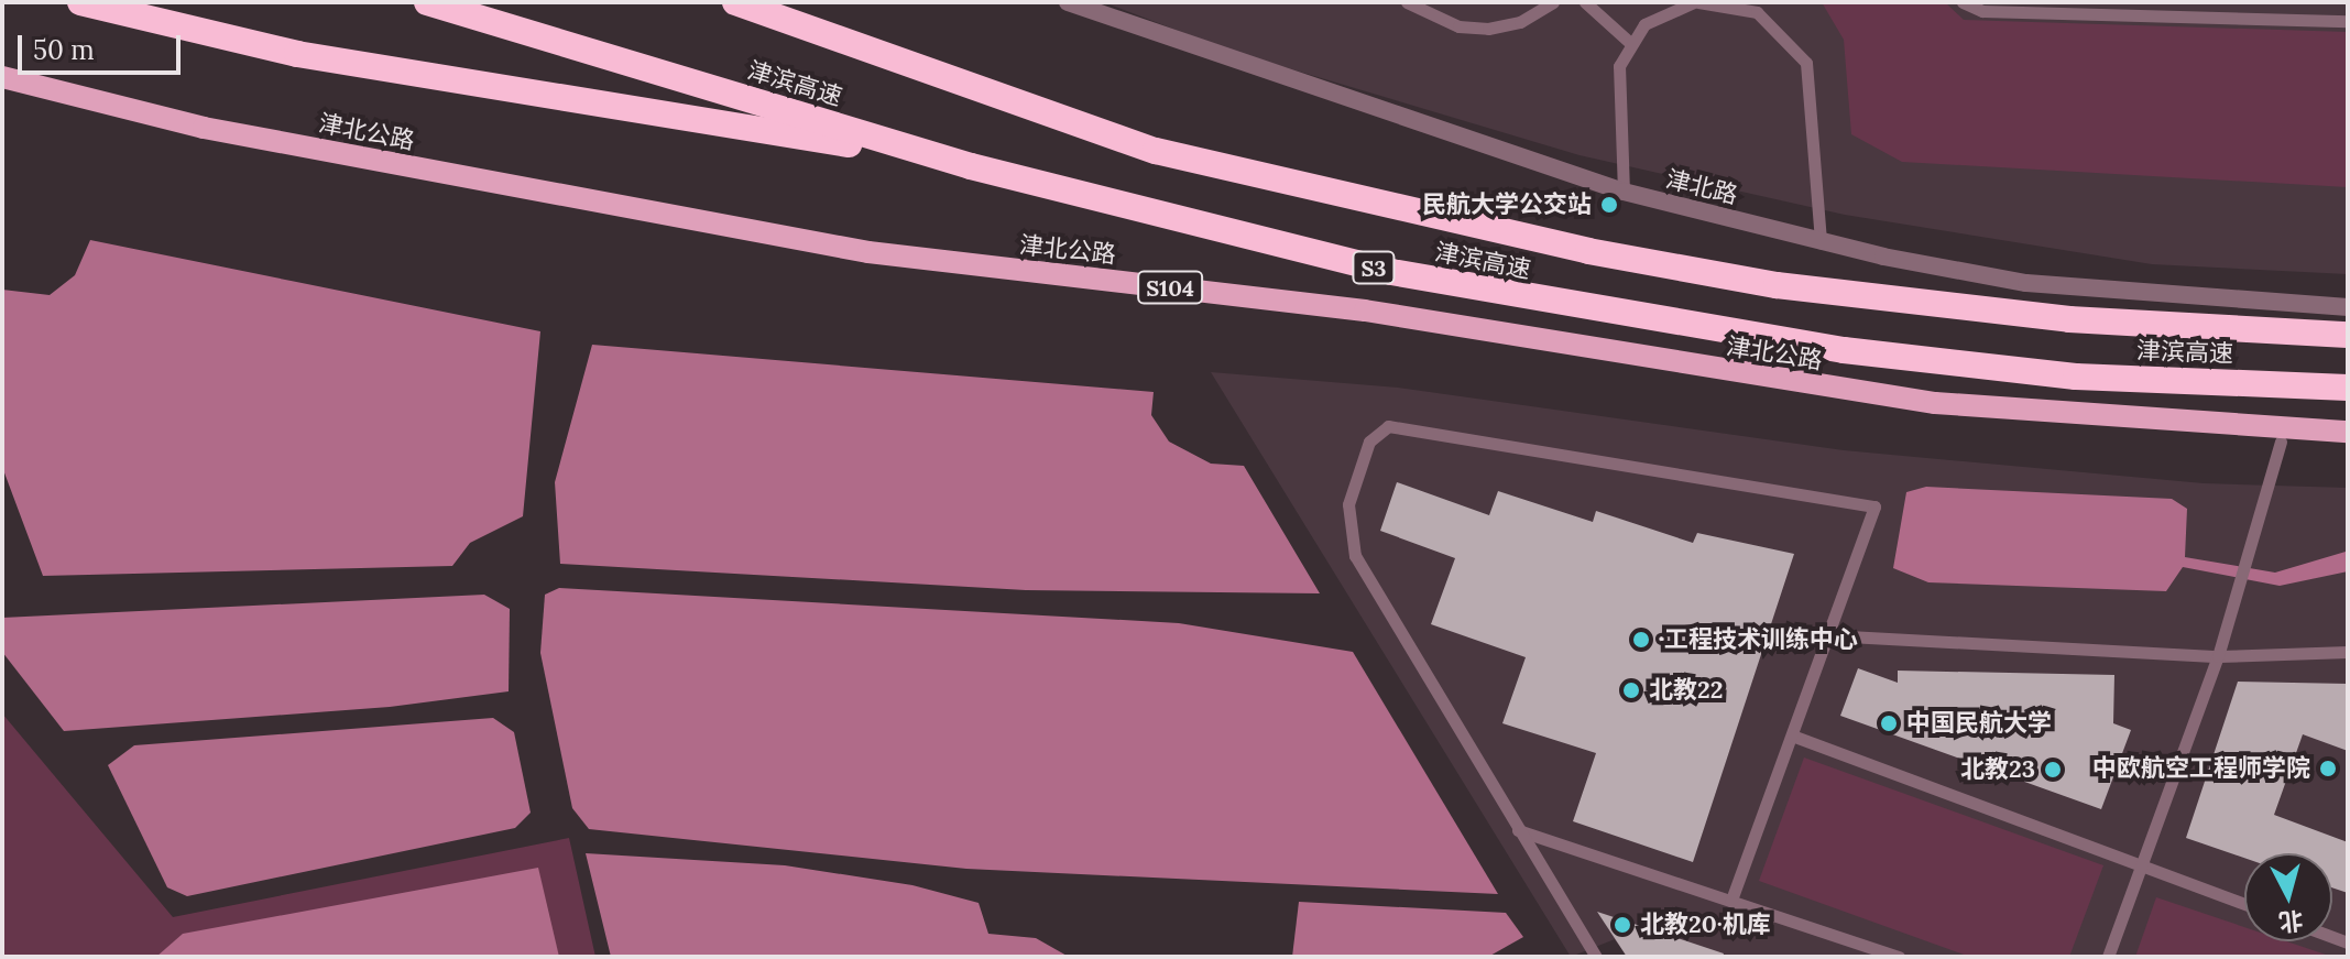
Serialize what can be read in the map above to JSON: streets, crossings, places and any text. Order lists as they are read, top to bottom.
{
  "streets": {
    "highway": ["津滨高速", "S3"],
    "main road": ["津北公路", "S104"],
    "street": ["津北路"]
  },
  "places": [
    "民航大学公交站",
    "·工程技术训练中心",
    "北教22",
    "中国民航大学",
    "中欧航空工程师学院",
    "北教23",
    "北教20·机库"
  ],
  "scale_bar": "50 m",
  "north": "bottom"
}
